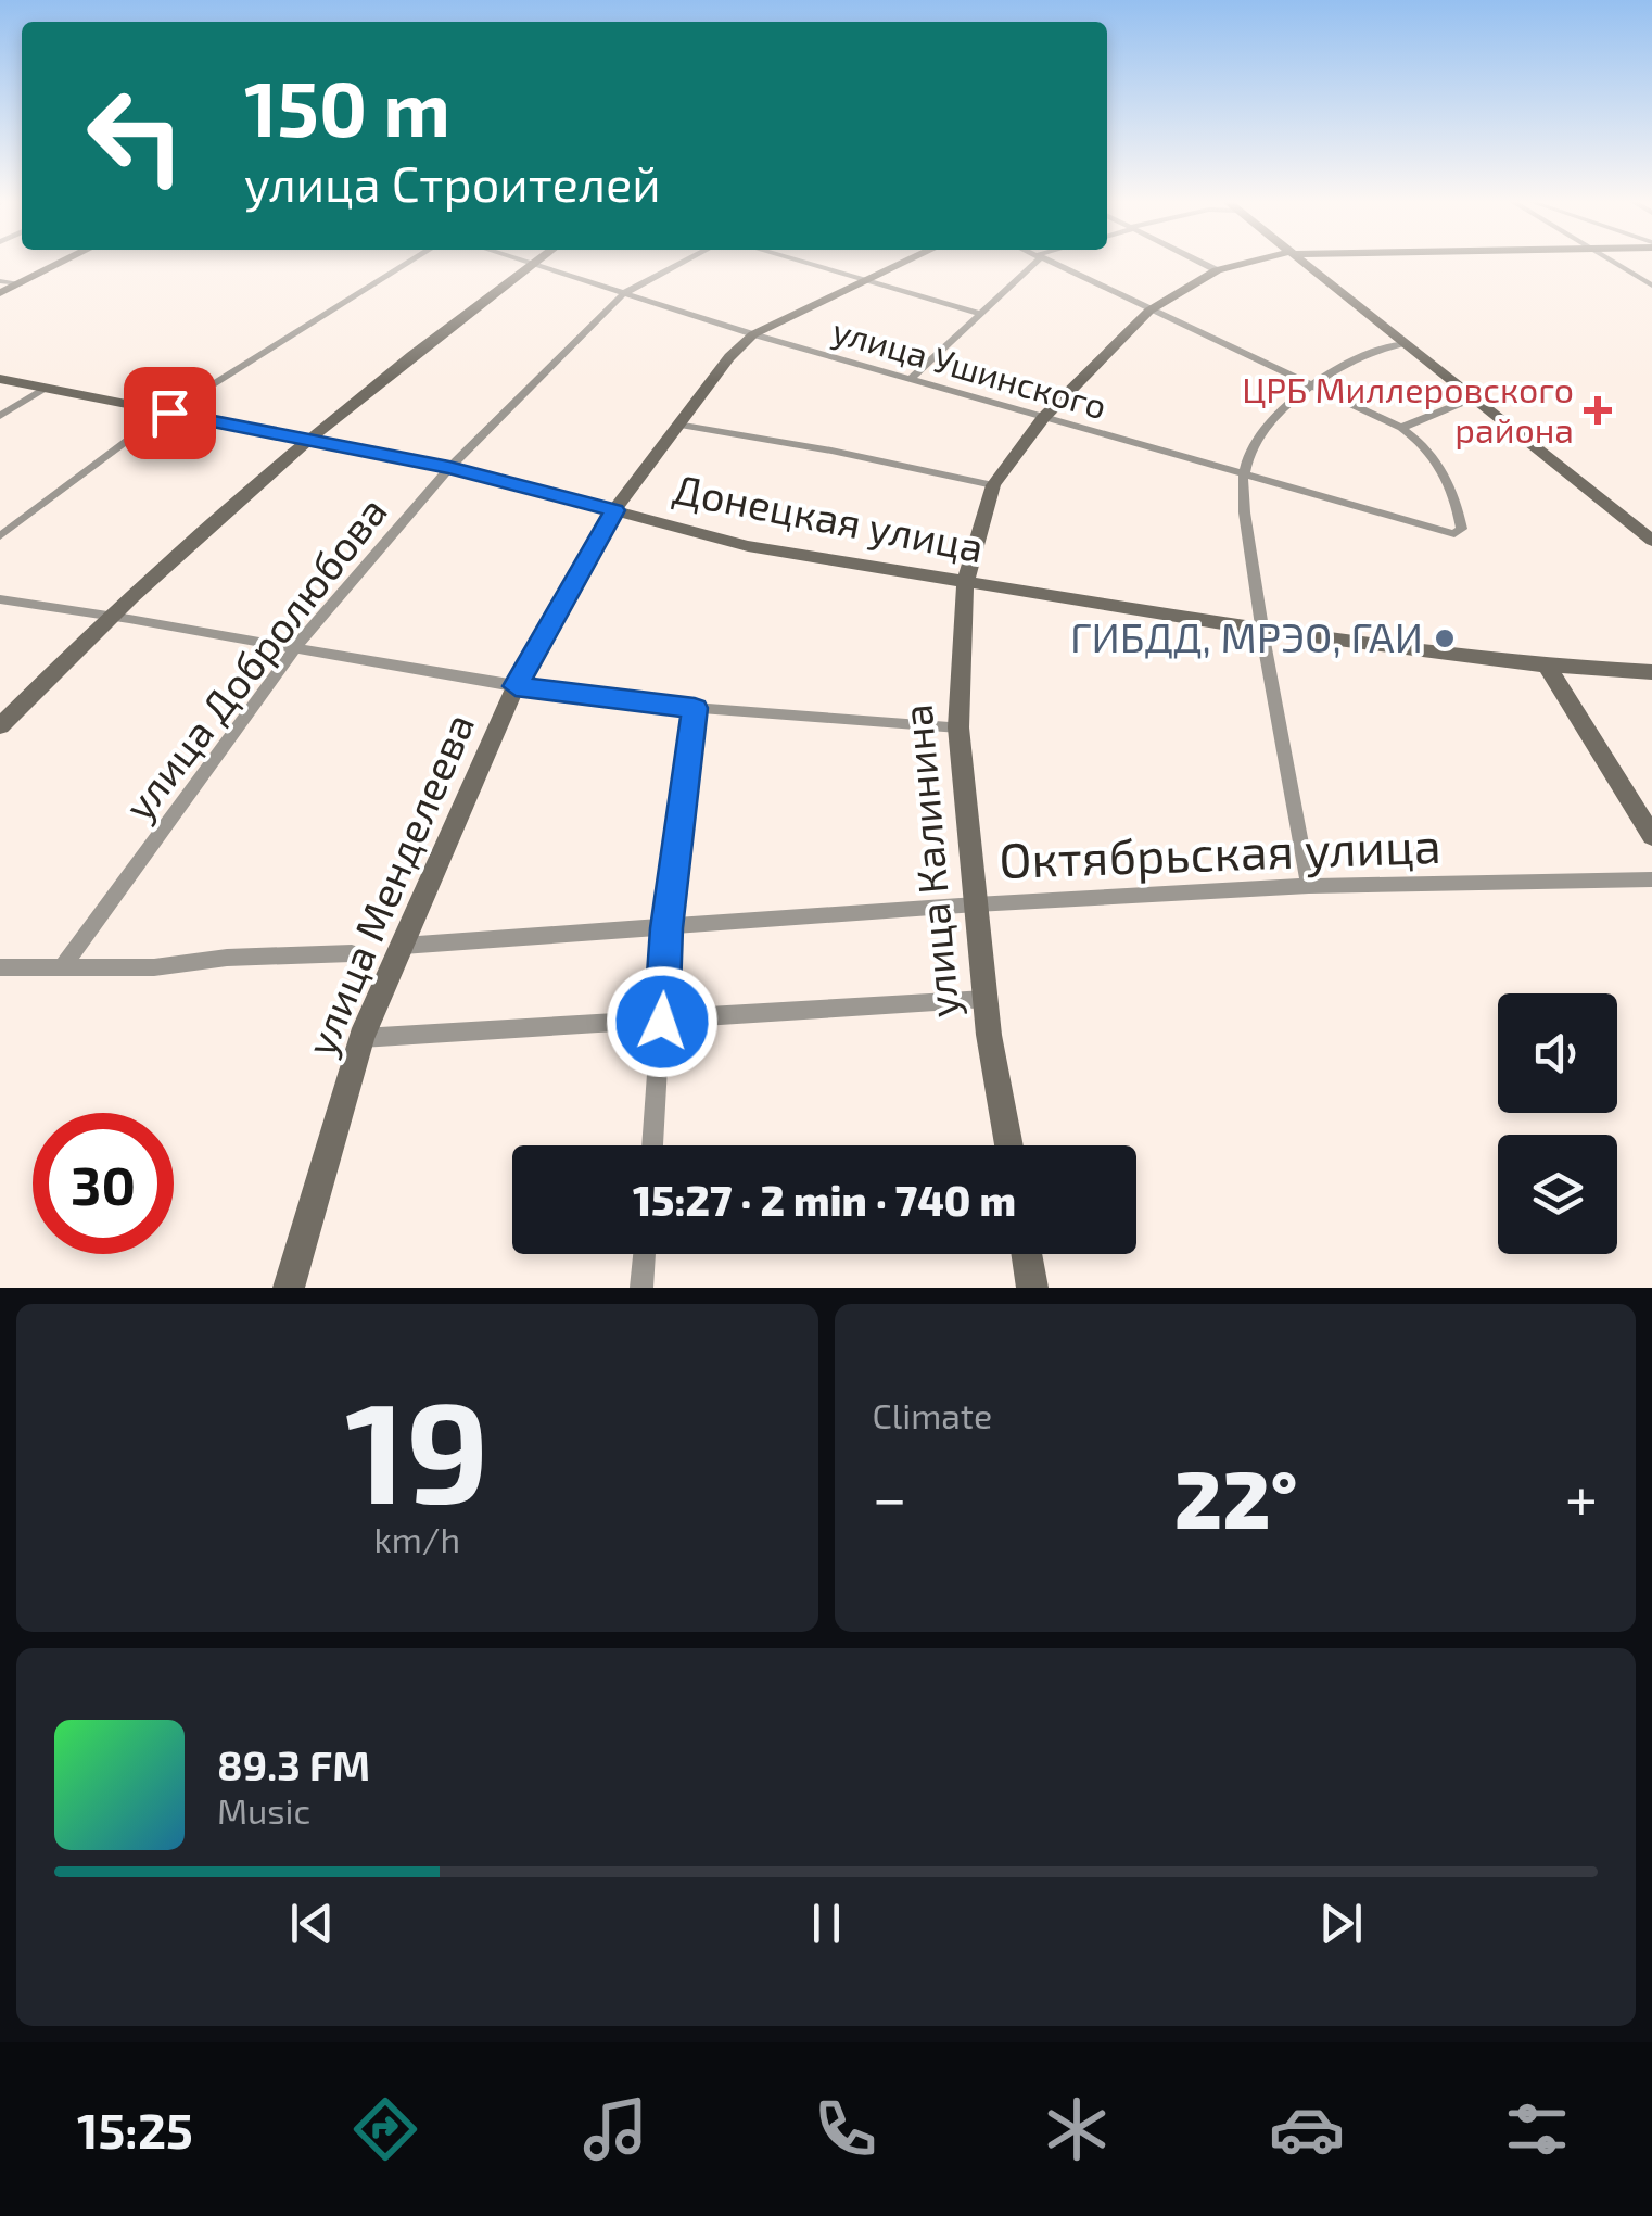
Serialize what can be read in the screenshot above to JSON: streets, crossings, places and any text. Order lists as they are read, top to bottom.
{
  "streets": {
    "street": [
      "улица Ушинского",
      "Донецкая улица",
      "улица Добролюбова",
      "Октябрьская улица",
      "улица Калинина",
      "улица Менделеева"
    ]
  },
  "crossings": [
    ["улица Ушинского", "улица Добролюбова"],
    ["улица Ушинского", "улица Калинина"],
    ["улица Ушинского", "улица Менделеева"],
    ["Донецкая улица", "улица Добролюбова"],
    ["Донецкая улица", "улица Калинина"],
    ["Донецкая улица", "улица Менделеева"],
    ["Октябрьская улица", "улица Калинина"],
    ["Октябрьская улица", "улица Менделеева"]
  ],
  "places": {
    "health": ["ЦРБ Миллеровского района"],
    "other": ["ГИБДД, МРЭО, ГАИ"]
  },
  "page": {
    "turn": ["150 m", "улица Строителей"],
    "limit": "30",
    "trip": "15:27 · 2 min · 740 m",
    "tile": [
      ["19", "km/h"],
      "Climate"
    ],
    "heat": ["−", "22°", "+"],
    "song": ["89.3 FM", "Music"],
    "tabs": "15:25"
  }
}
